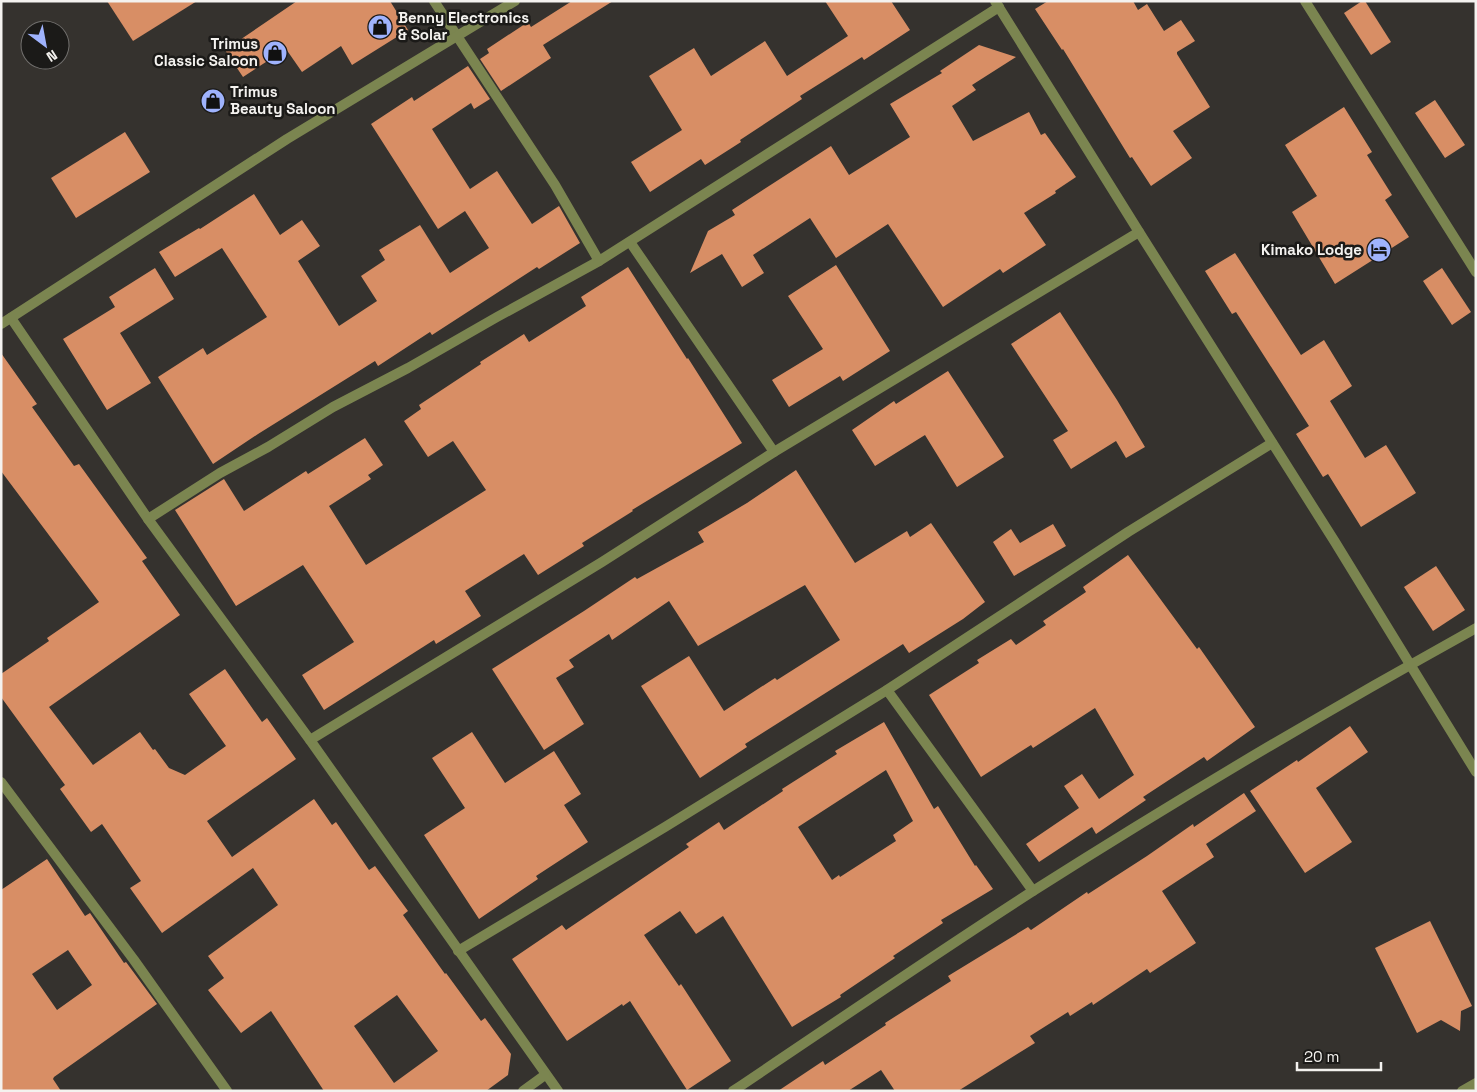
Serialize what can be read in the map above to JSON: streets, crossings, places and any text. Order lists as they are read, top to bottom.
{
  "places": {
    "shop": ["Benny Electronics & Solar", "Trimus Classic Saloon", "Trimus Beauty Saloon"],
    "hotel": ["Kimako Lodge"]
  },
  "scale_bar": "20 m",
  "north": "bottom right"
}
